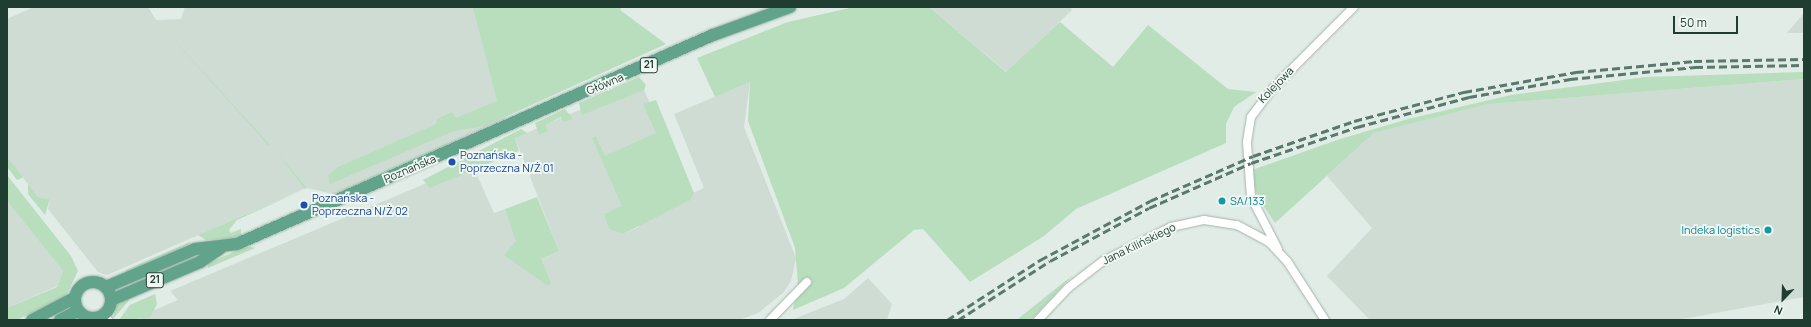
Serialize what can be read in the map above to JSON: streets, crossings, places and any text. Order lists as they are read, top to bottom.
{
  "streets": {
    "main road": ["21", "Główna", "Poznańska"],
    "street": ["Kolejowa", "Jana Kilińskiego"]
  },
  "crossings": [
    ["Główna", "Poznańska"],
    ["Kolejowa", "Jana Kilińskiego"]
  ],
  "places": [
    "Poznańska - Poprzeczna N/Ż 01",
    "SA/133",
    "Poznańska - Poprzeczna N/Ż 02",
    "Indeka logistics"
  ],
  "scale_bar": "50 m",
  "north": "bottom left"
}
